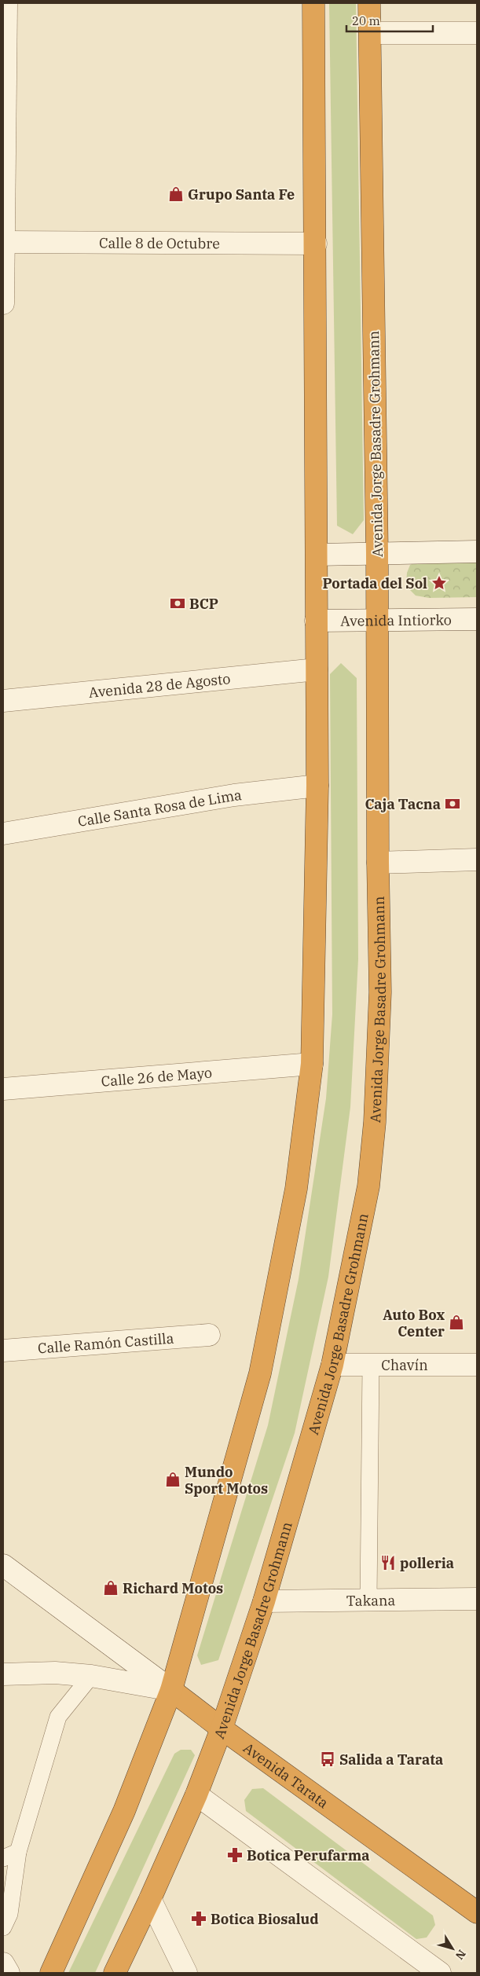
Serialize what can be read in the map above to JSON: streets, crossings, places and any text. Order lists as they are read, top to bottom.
{
  "streets": {
    "highway": ["Avenida Jorge Basadre Grohmann", "Avenida Tarata"],
    "street": [
      "Calle 8 de Octubre",
      "Avenida Intiorko",
      "Avenida 28 de Agosto",
      "Calle Santa Rosa de Lima",
      "Calle 26 de Mayo",
      "Calle Ramón Castilla",
      "Chavín",
      "Takana"
    ]
  },
  "crossings": [
    ["Avenida Jorge Basadre Grohmann", "Avenida Intiorko"],
    ["Avenida Jorge Basadre Grohmann", "Chavín"],
    ["Avenida Jorge Basadre Grohmann", "Takana"],
    ["Avenida Jorge Basadre Grohmann", "Avenida Tarata"]
  ],
  "places": {
    "shop": [
      "Grupo Santa Fe",
      "Auto Box Center",
      "Mundo Sport Motos",
      "Richard Motos"
    ],
    "place": ["Portada del Sol"],
    "bank": ["BCP", "Caja Tacna"],
    "restaurant": ["polleria"],
    "bus stop": ["Salida a Tarata"],
    "pharmacy": ["Botica Perufarma", "Botica Biosalud"]
  },
  "scale_bar": "20 m",
  "north": "bottom right"
}
